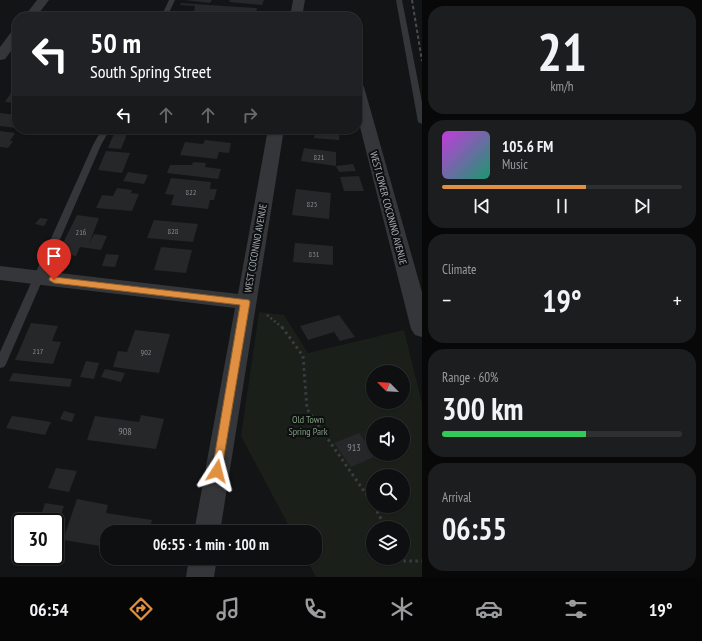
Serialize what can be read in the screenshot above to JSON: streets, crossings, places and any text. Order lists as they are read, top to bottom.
{
  "streets": {
    "street": ["WEST LOWER COCONINO AVENUE", "WEST COCONINO AVENUE"]
  },
  "parks": ["Old Town Spring Park"],
  "house_numbers": [
    "821",
    "822",
    "825",
    "828",
    "216",
    "831",
    "217",
    "902",
    "908",
    "913"
  ],
  "north": "top left",
  "page": {
    "tile": [
      ["21", "km/h"],
      "Climate",
      ["Range · 60%", "300 km"],
      ["Arrival", "06:55"]
    ],
    "turn": ["50 m", "South Spring Street"],
    "song": ["105.6 FM", "Music"],
    "heat": ["−", "19°", "+"],
    "limit": "30",
    "trip": "06:55 · 1 min · 100 m",
    "tabs": ["06:54", "19°"]
  }
}
